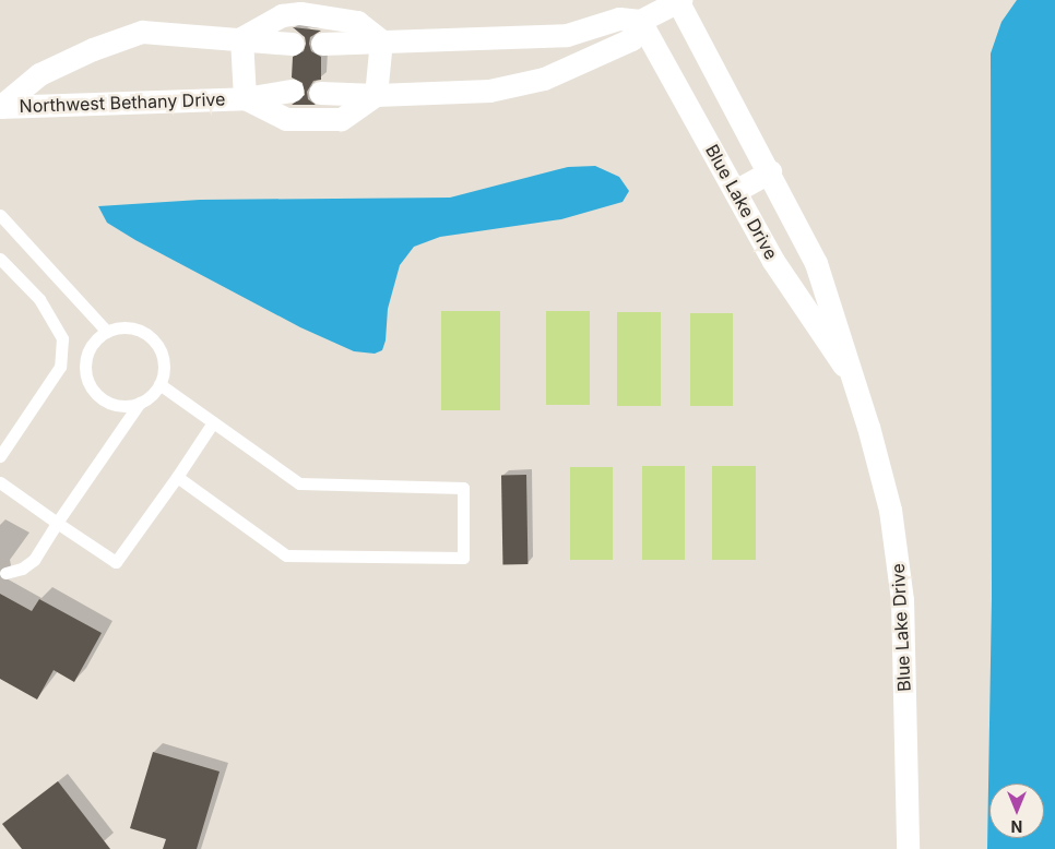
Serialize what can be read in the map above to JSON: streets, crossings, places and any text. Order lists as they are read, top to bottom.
{
  "streets": {
    "street": ["Northwest Bethany Drive", "Blue Lake Drive"]
  },
  "north": "bottom"
}
